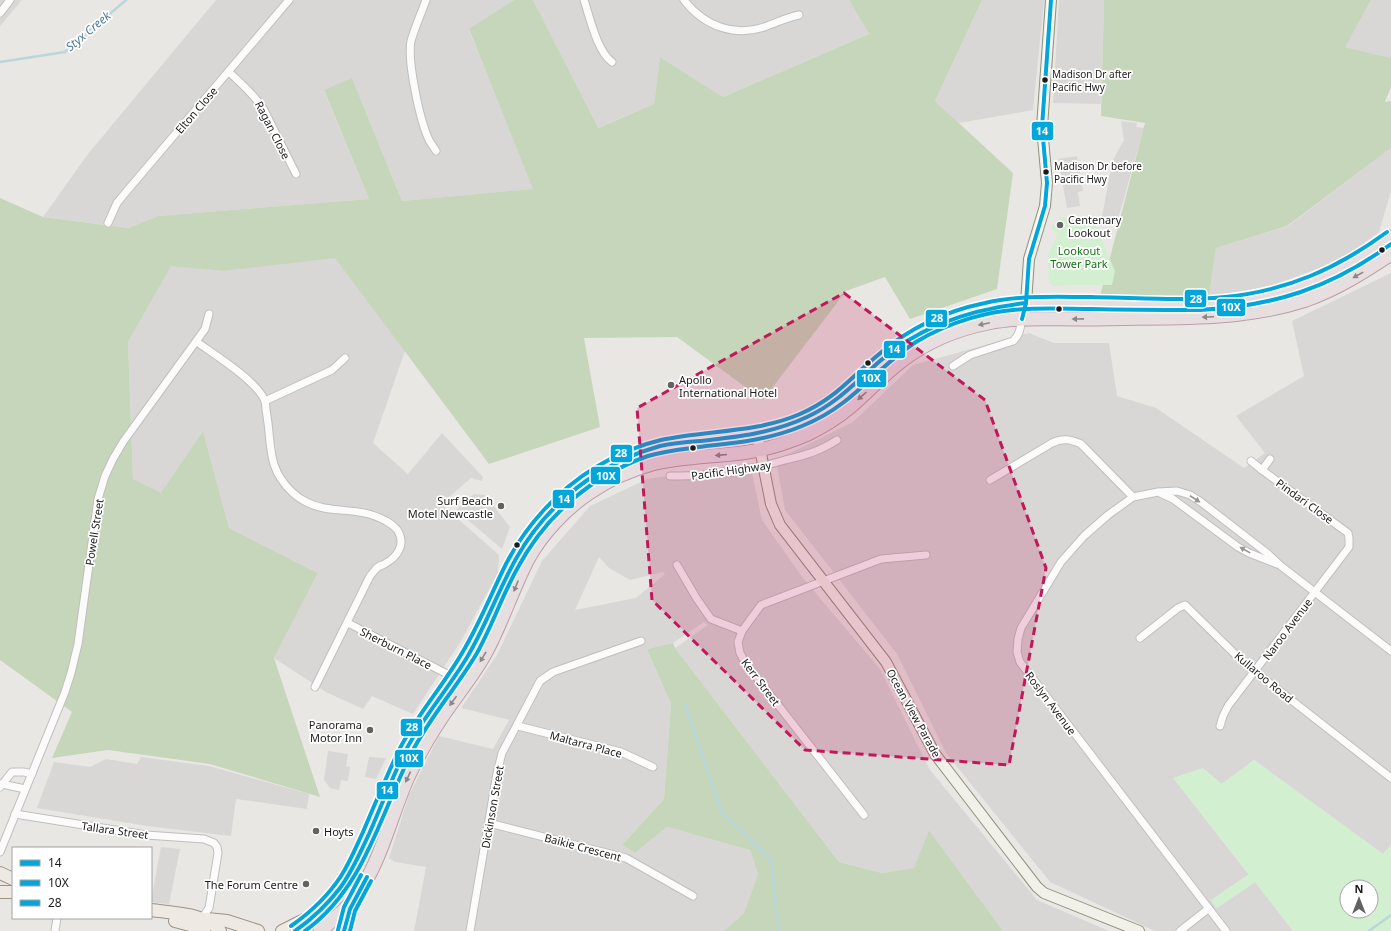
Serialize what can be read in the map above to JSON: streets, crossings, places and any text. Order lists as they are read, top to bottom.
{
  "streets": {
    "highway": ["Pacific Highway"],
    "street": [
      "Elton Close",
      "Ragan Close",
      "Pindari Close",
      "Powell Street",
      "Naroo Avenue",
      "Sherburn Place",
      "Kullaroo Road",
      "Kerr Street",
      "Roslyn Avenue",
      "Ocean View Parade",
      "Maltarra Place",
      "Dickinson Street",
      "Tallara Street",
      "Baikie Crescent"
    ]
  },
  "crossings": [
    ["Elton Close", "Ragan Close"],
    ["Pacific Highway", "Sherburn Place"],
    ["Pacific Highway", "Ocean View Parade"],
    ["Pindari Close", "Naroo Avenue"],
    ["Powell Street", "Tallara Street"],
    ["Naroo Avenue", "Kullaroo Road"],
    ["Naroo Avenue", "Roslyn Avenue"],
    ["Kerr Street", "Ocean View Parade"],
    ["Maltarra Place", "Dickinson Street"],
    ["Dickinson Street", "Baikie Crescent"]
  ],
  "water": ["Styx Creek"],
  "parks": ["Lookout Tower Park"],
  "places": [
    "Madison Dr after Pacific Hwy",
    "Madison Dr before Pacific Hwy",
    "Centenary Lookout",
    "Apollo International Hotel",
    "Surf Beach Motel Newcastle",
    "Panorama Motor Inn",
    "Hoyts",
    "The Forum Centre"
  ],
  "lines": ["transit line 14", "transit line 28", "transit line 10X"],
  "legend": ["14", "10X", "28"],
  "north": "top"
}
